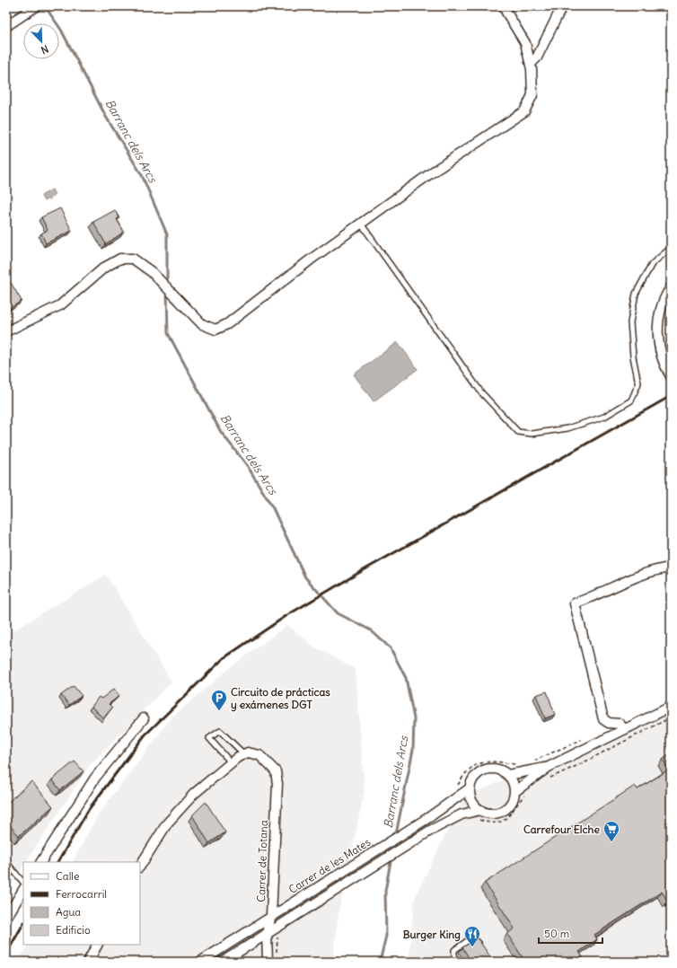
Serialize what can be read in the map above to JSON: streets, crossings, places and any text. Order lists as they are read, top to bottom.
{
  "streets": {
    "street": ["Carrer de Totana", "Carrer de les Mates"]
  },
  "crossings": [
    ["Carrer de Totana", "Carrer de les Mates"]
  ],
  "water": ["Barranc dels Arcs"],
  "places": {
    "parking": ["Circuito de prácticas y exámenes DGT"],
    "supermarket": ["Carrefour Elche"],
    "restaurant": ["Burger King"]
  },
  "legend": [
    "Calle",
    "Ferrocarril",
    "Agua",
    "Edificio"
  ],
  "scale_bar": "50 m",
  "north": "bottom right"
}
